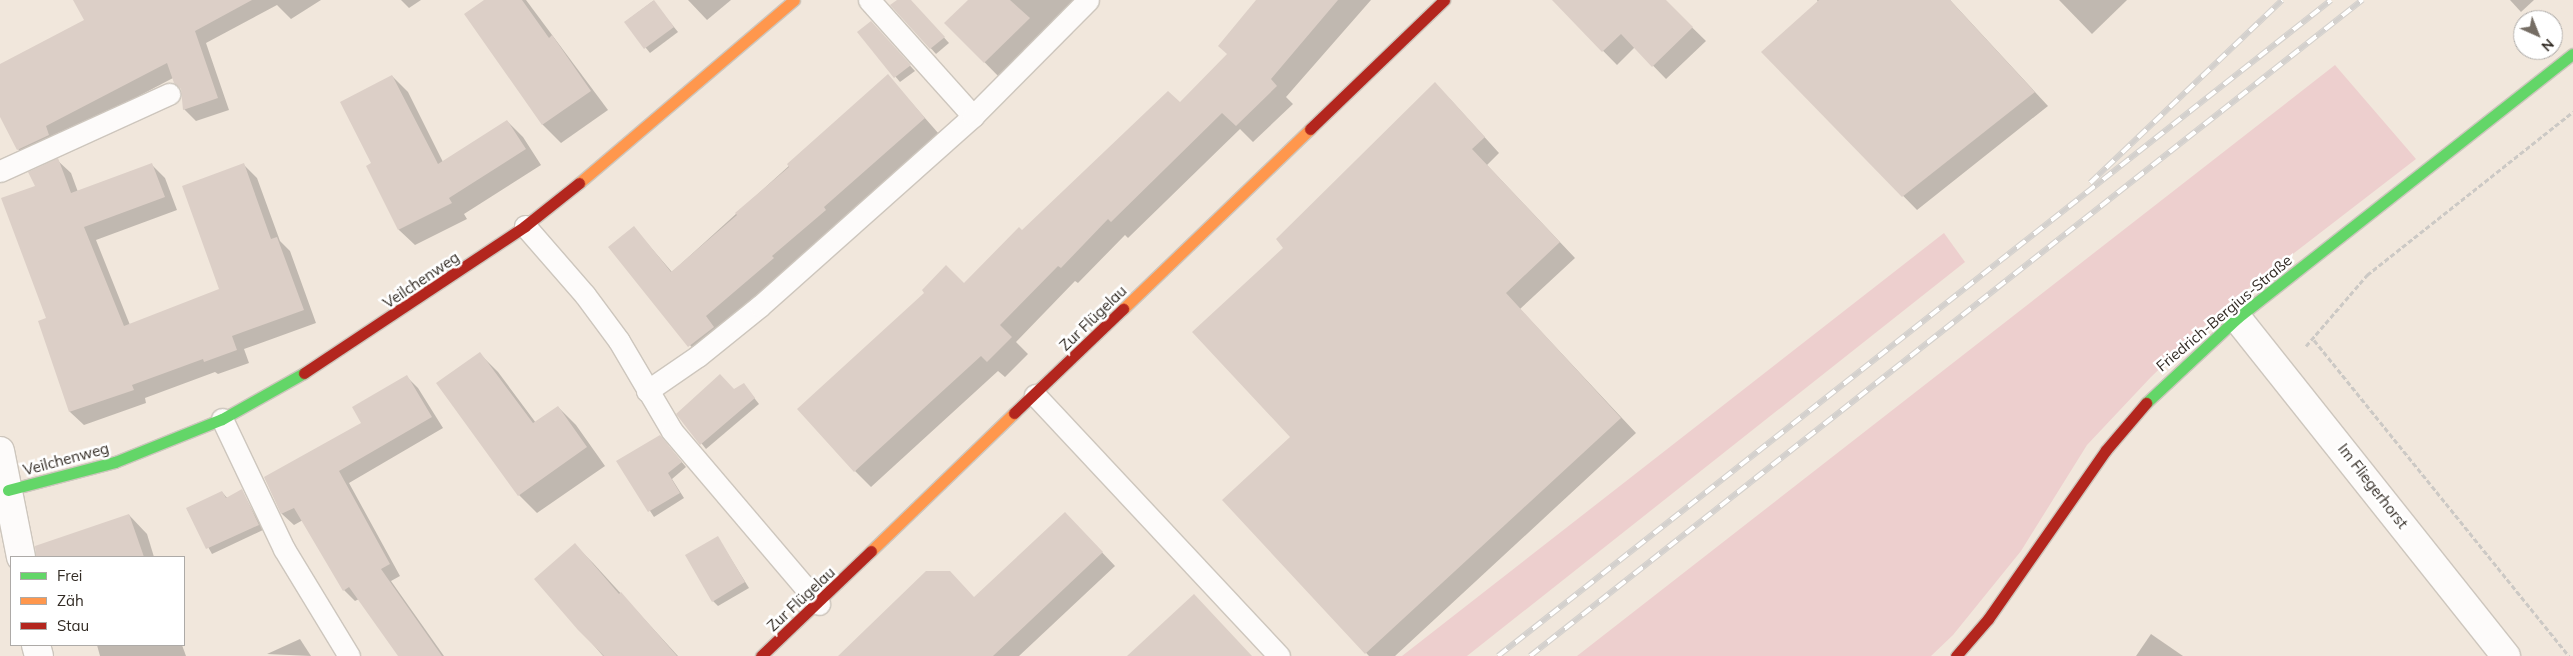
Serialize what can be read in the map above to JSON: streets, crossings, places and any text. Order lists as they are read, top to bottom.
{
  "streets": {
    "street": [
      "Veilchenweg",
      "Friedrich-Bergius-Straße",
      "Zur Flügelau",
      "Im Fliegerhorst"
    ]
  },
  "crossings": [
    ["Friedrich-Bergius-Straße", "Im Fliegerhorst"]
  ],
  "legend": ["Frei", "Zäh", "Stau"],
  "north": "bottom right"
}
